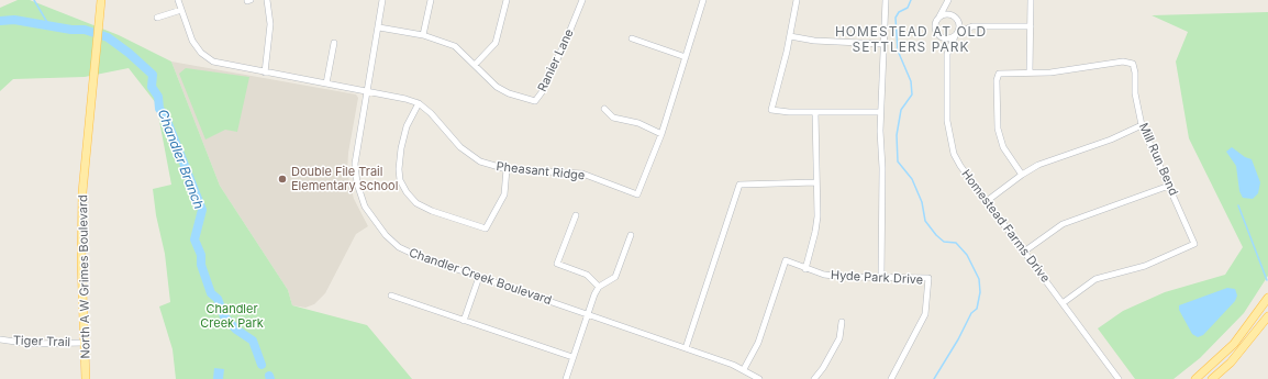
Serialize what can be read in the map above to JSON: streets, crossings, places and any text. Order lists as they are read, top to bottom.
{
  "streets": {
    "main road": ["North A W Grimes Boulevard"],
    "street": [
      "Ranier Lane",
      "Mill Run Bend",
      "Pheasant Ridge",
      "Homestead Farms Drive",
      "Chandler Creek Boulevard",
      "Hyde Park Drive",
      "Tiger Trail"
    ]
  },
  "crossings": [
    ["Ranier Lane", "Chandler Creek Boulevard"],
    ["Mill Run Bend", "Homestead Farms Drive"],
    ["Pheasant Ridge", "Chandler Creek Boulevard"],
    ["North A W Grimes Boulevard", "Tiger Trail"],
    ["Chandler Creek Boulevard", "Hyde Park Drive"]
  ],
  "districts": ["HOMESTEAD AT OLD SETTLERS PARK"],
  "water": ["Chandler Branch"],
  "parks": ["Chandler Creek Park"],
  "places": ["Double File Trail Elementary School"]
}
